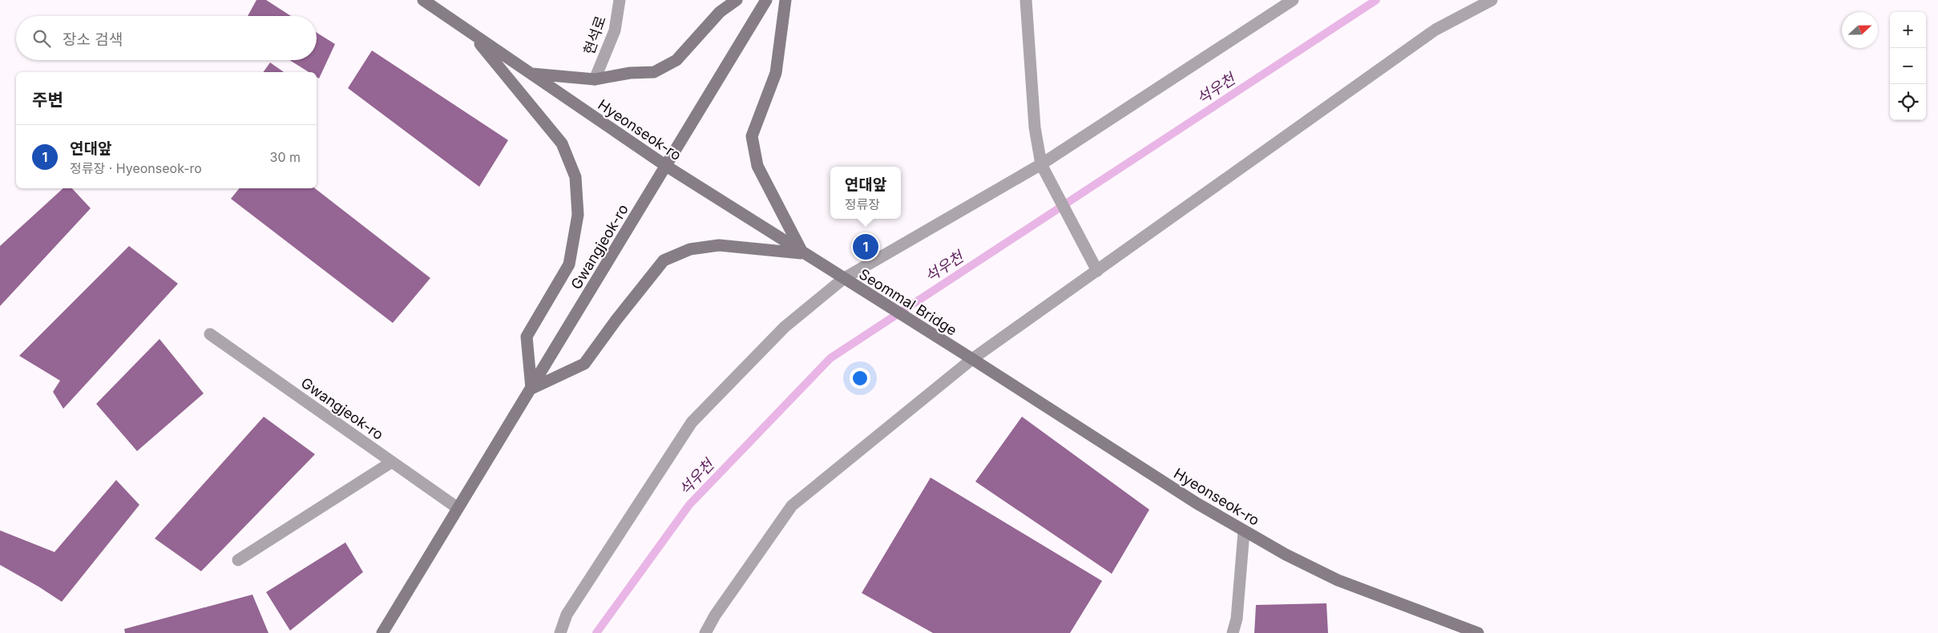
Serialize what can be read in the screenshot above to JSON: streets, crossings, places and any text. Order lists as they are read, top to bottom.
{
  "streets": {
    "street": [
      "현석로",
      "Hyeonseok-ro",
      "Gwangjeok-ro",
      "Seommal Bridge"
    ]
  },
  "crossings": [
    ["Hyeonseok-ro", "Gwangjeok-ro"],
    ["Hyeonseok-ro", "Seommal Bridge"]
  ],
  "water": ["석우천"],
  "north": "right",
  "page": {
    "map_buttons": ["+", "−"],
    "search": "장소 검색",
    "heading": "주변",
    "list": [
      {
        "mark": "1",
        "name": "연대앞",
        "note": "정류장 · Hyeonseok-ro",
        "value": "30 m"
      }
    ],
    "popup": ["연대앞", "정류장"],
    "pins": "1"
  }
}
